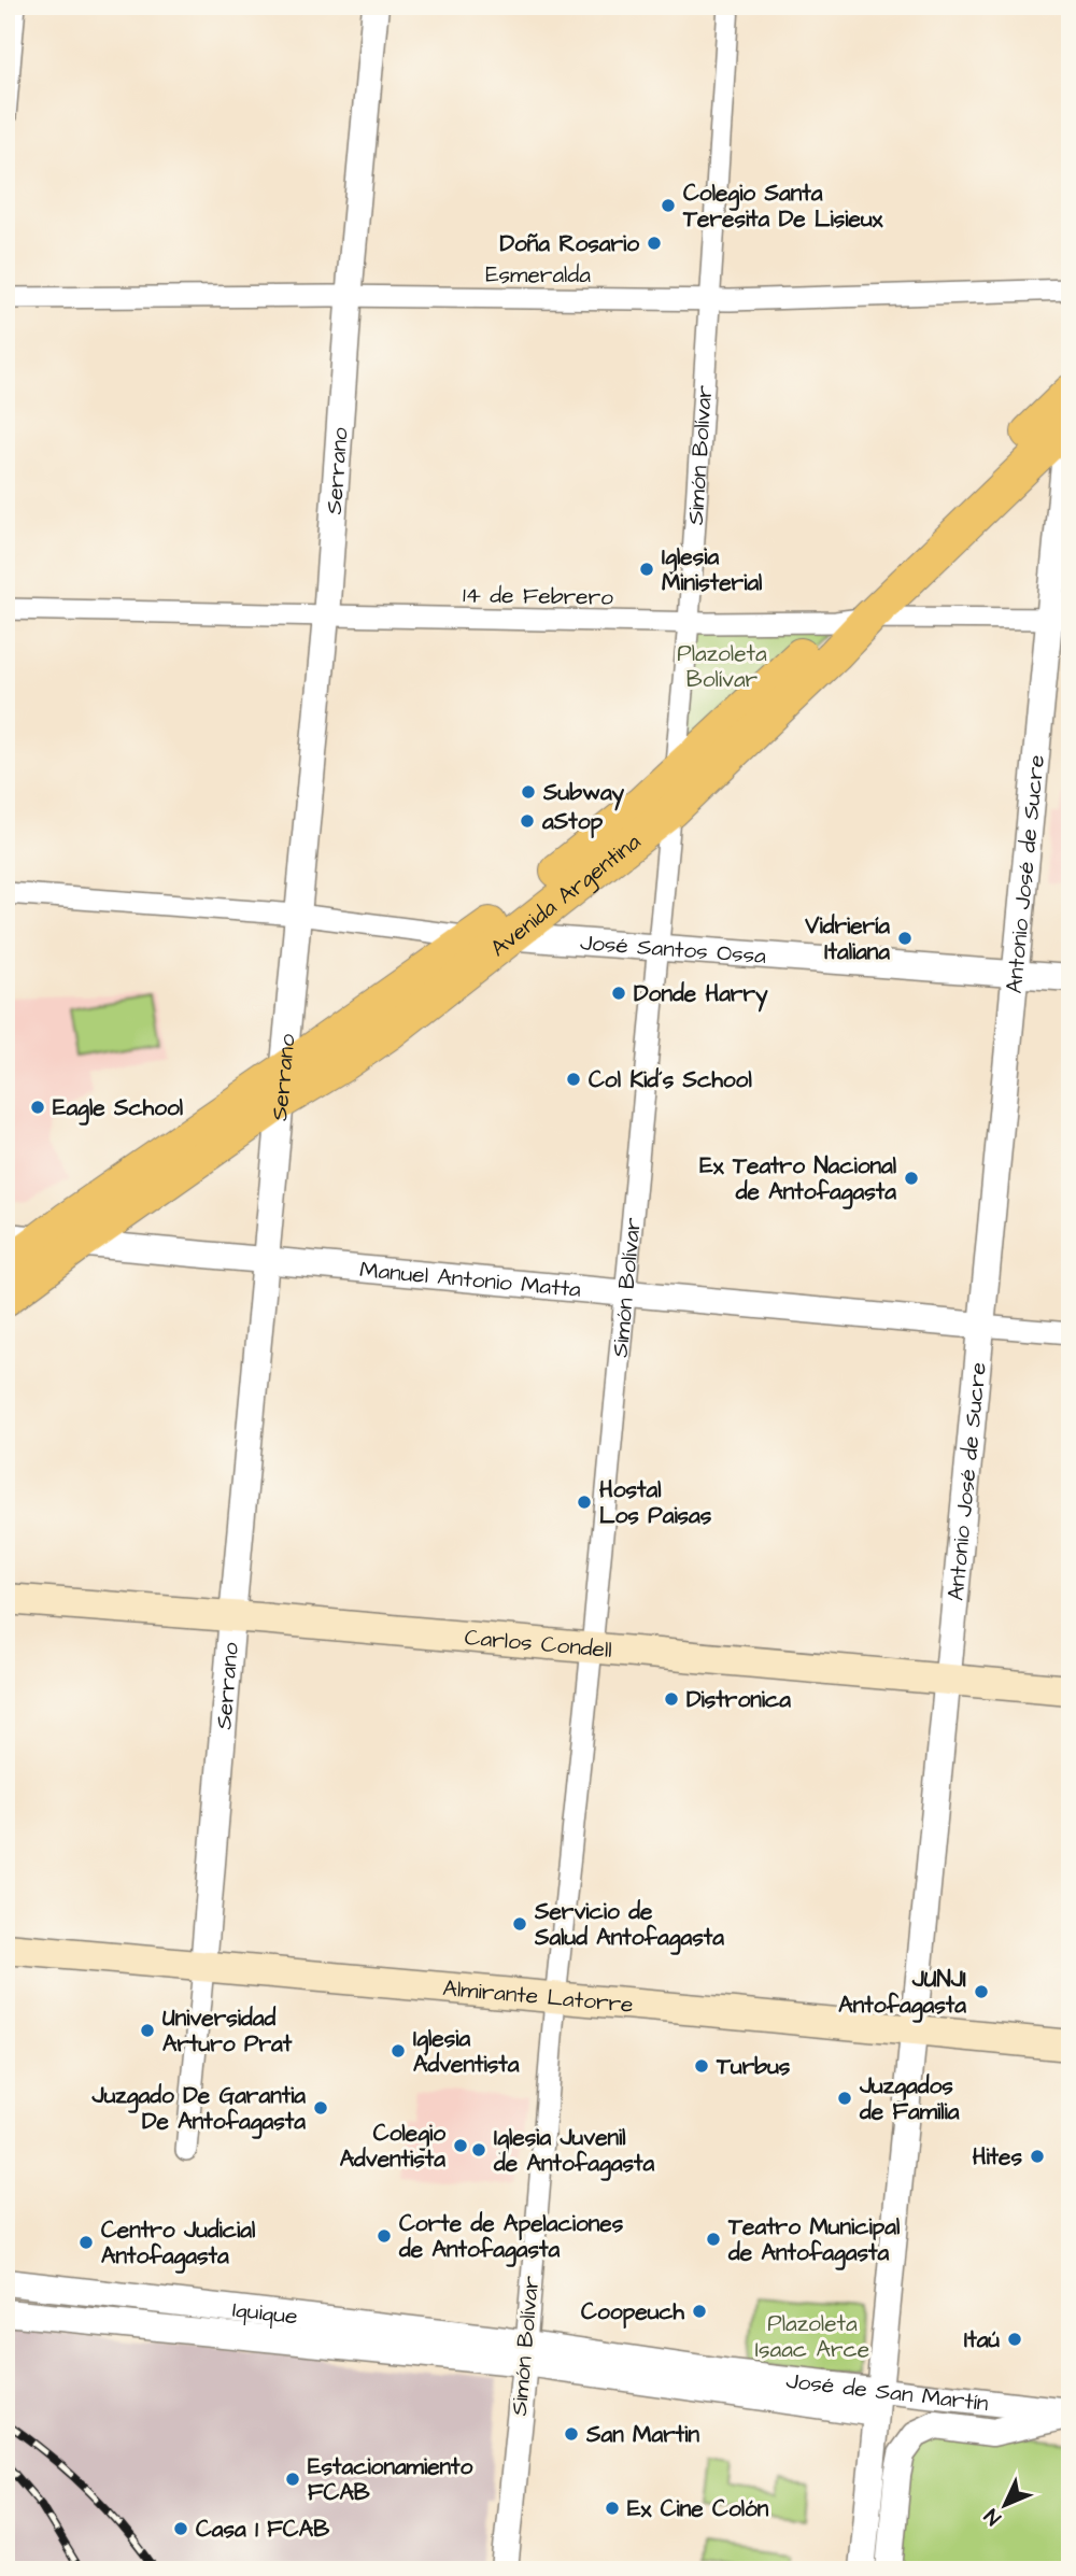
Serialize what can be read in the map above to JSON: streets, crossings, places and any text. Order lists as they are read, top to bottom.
{
  "streets": {
    "main road": ["Avenida Argentina", "Carlos Condell", "Almirante Latorre"],
    "street": [
      "Esmeralda",
      "Simón Bolívar",
      "Serrano",
      "14 de Febrero",
      "Antonio José de Sucre",
      "José Santos Ossa",
      "Manuel Antonio Matta",
      "Iquique",
      "José de San Martín"
    ]
  },
  "crossings": [
    ["Esmeralda", "Simón Bolívar"],
    ["Esmeralda", "Serrano"],
    ["Simón Bolívar", "14 de Febrero"],
    ["Simón Bolívar", "Avenida Argentina"],
    ["Simón Bolívar", "José Santos Ossa"],
    ["Simón Bolívar", "Manuel Antonio Matta"],
    ["Simón Bolívar", "Carlos Condell"],
    ["Simón Bolívar", "Almirante Latorre"],
    ["Simón Bolívar", "Iquique"],
    ["Simón Bolívar", "José de San Martín"],
    ["Serrano", "14 de Febrero"],
    ["Serrano", "Avenida Argentina"],
    ["Serrano", "José Santos Ossa"],
    ["Serrano", "Manuel Antonio Matta"],
    ["Serrano", "Carlos Condell"],
    ["Serrano", "Almirante Latorre"],
    ["14 de Febrero", "Antonio José de Sucre"],
    ["14 de Febrero", "Avenida Argentina"],
    ["Antonio José de Sucre", "Avenida Argentina"],
    ["Antonio José de Sucre", "José Santos Ossa"],
    ["Antonio José de Sucre", "Manuel Antonio Matta"],
    ["Antonio José de Sucre", "Carlos Condell"],
    ["Antonio José de Sucre", "Almirante Latorre"],
    ["Antonio José de Sucre", "José de San Martín"],
    ["Avenida Argentina", "José Santos Ossa"],
    ["Avenida Argentina", "Manuel Antonio Matta"],
    ["Iquique", "José de San Martín"]
  ],
  "parks": ["Plazoleta Bolívar", "Plazoleta Isaac Arce"],
  "places": [
    "Colegio Santa Teresita De Lisieux",
    "Doña Rosario",
    "Iglesia Ministerial",
    "Subway",
    "aStop",
    "Vidriería Italiana",
    "Donde Harry",
    "Col Kid´s School",
    "Eagle School",
    "Ex Teatro Nacional de Antofagasta",
    "Hostal Los Paisas",
    "Distronica",
    "Servicio de Salud Antofagasta",
    "JUNJI Antofagasta",
    "Universidad Arturo Prat",
    "Iglesia Adventista",
    "Turbus",
    "Juzgados de Familia",
    "Juzgado De Garantia De Antofagasta",
    "Colegio Adventista",
    "Iglesia Juvenil de Antofagasta",
    "Hites",
    "Corte de Apelaciones de Antofagasta",
    "Teatro Municipal de Antofagasta",
    "Centro Judicial Antofagasta",
    "Coopeuch",
    "Itaú",
    "San Martin",
    "Estacionamiento FCAB",
    "Ex Cine Colón",
    "Casa 1 FCAB"
  ],
  "north": "bottom left"
}
